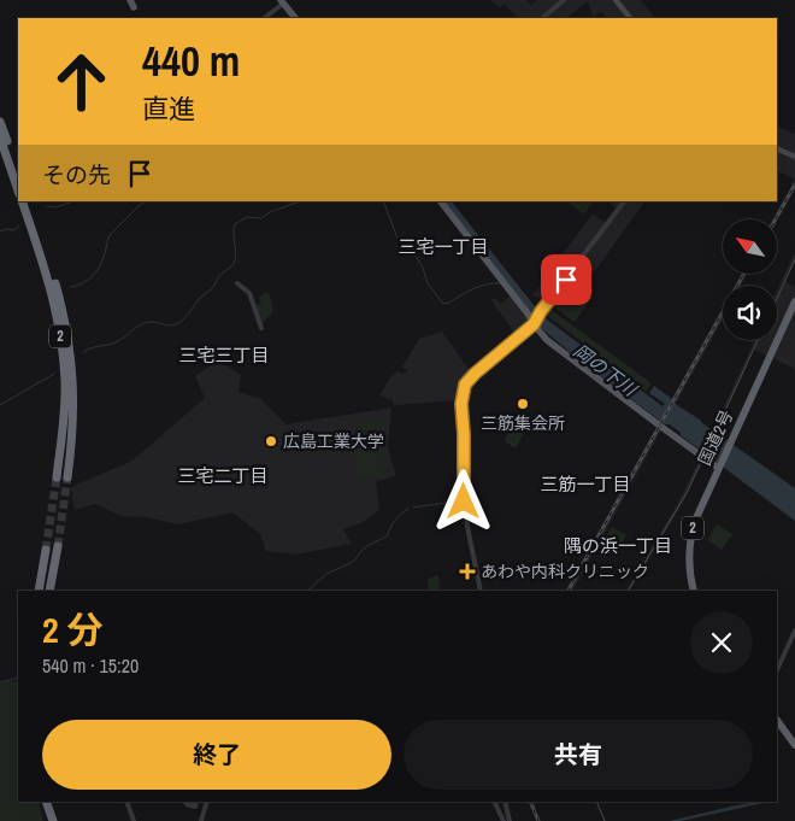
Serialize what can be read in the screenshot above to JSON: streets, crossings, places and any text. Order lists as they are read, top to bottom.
{
  "streets": {
    "highway": ["2", "国道2号"]
  },
  "districts": [
    "三宅一丁目",
    "三宅三丁目",
    "三宅二丁目",
    "三筋一丁目",
    "隅の浜一丁目"
  ],
  "water": ["岡の下川"],
  "places": {
    "other": ["三筋集会所", "広島工業大学"],
    "health": ["あわや内科クリニック"]
  },
  "north": "top left",
  "page": {
    "turn": ["440 m", "直進"],
    "then": "その先",
    "heading": ["2 分", "540 m · 15:20"],
    "buttons": ["終了", "共有"]
  }
}
